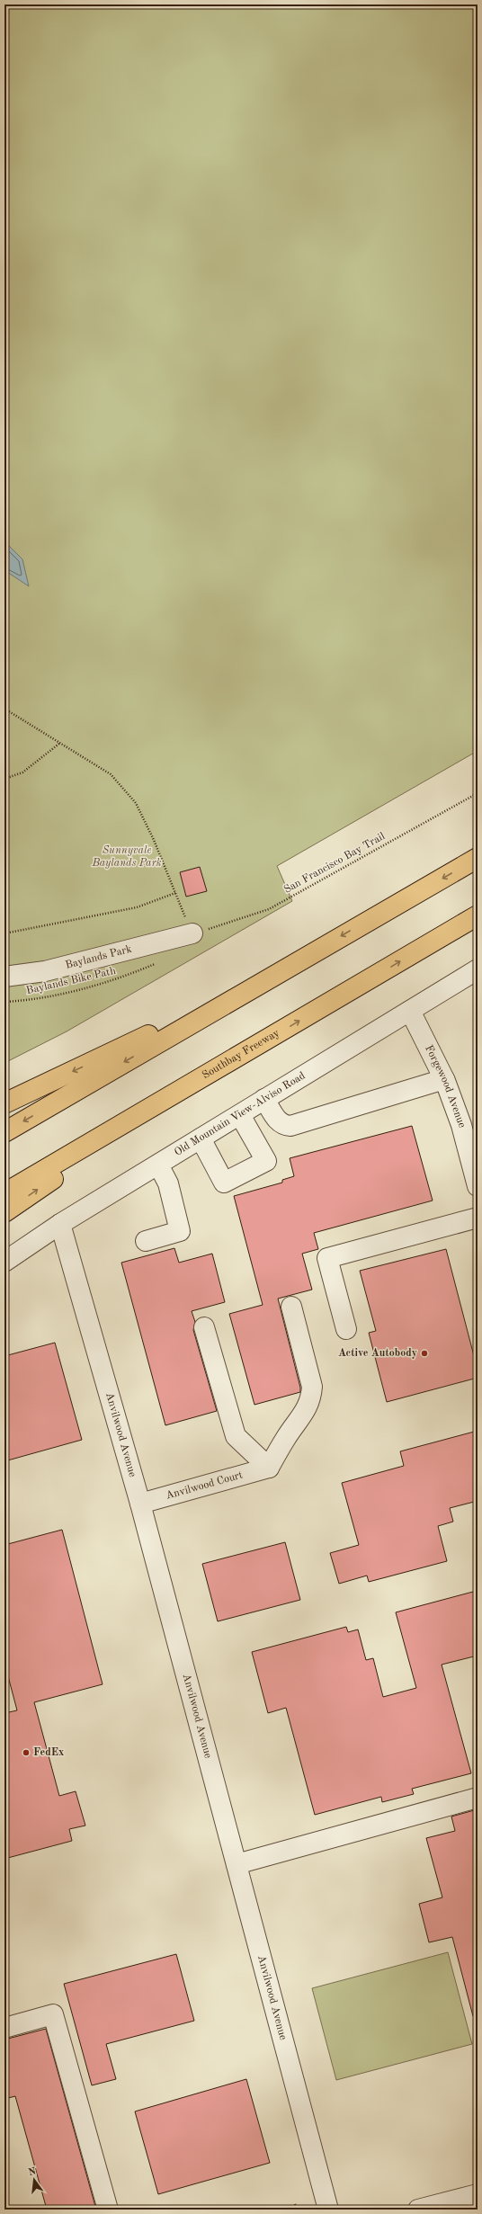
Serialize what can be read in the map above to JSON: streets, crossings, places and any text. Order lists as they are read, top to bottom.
{
  "streets": {
    "highway": ["Southbay Freeway"],
    "street": [
      "Baylands Park",
      "Forgewood Avenue",
      "Old Mountain View-Alviso Road",
      "Anvilwood Avenue",
      "Anvilwood Court"
    ],
    "path": ["San Francisco Bay Trail", "Baylands Bike Path"]
  },
  "crossings": [
    ["San Francisco Bay Trail", "Baylands Park"],
    ["Forgewood Avenue", "Old Mountain View-Alviso Road"],
    ["Old Mountain View-Alviso Road", "Anvilwood Avenue"],
    ["Anvilwood Avenue", "Anvilwood Court"]
  ],
  "parks": ["Sunnyvale Baylands Park"],
  "places": ["Active Autobody", "FedEx"],
  "north": "top"
}
